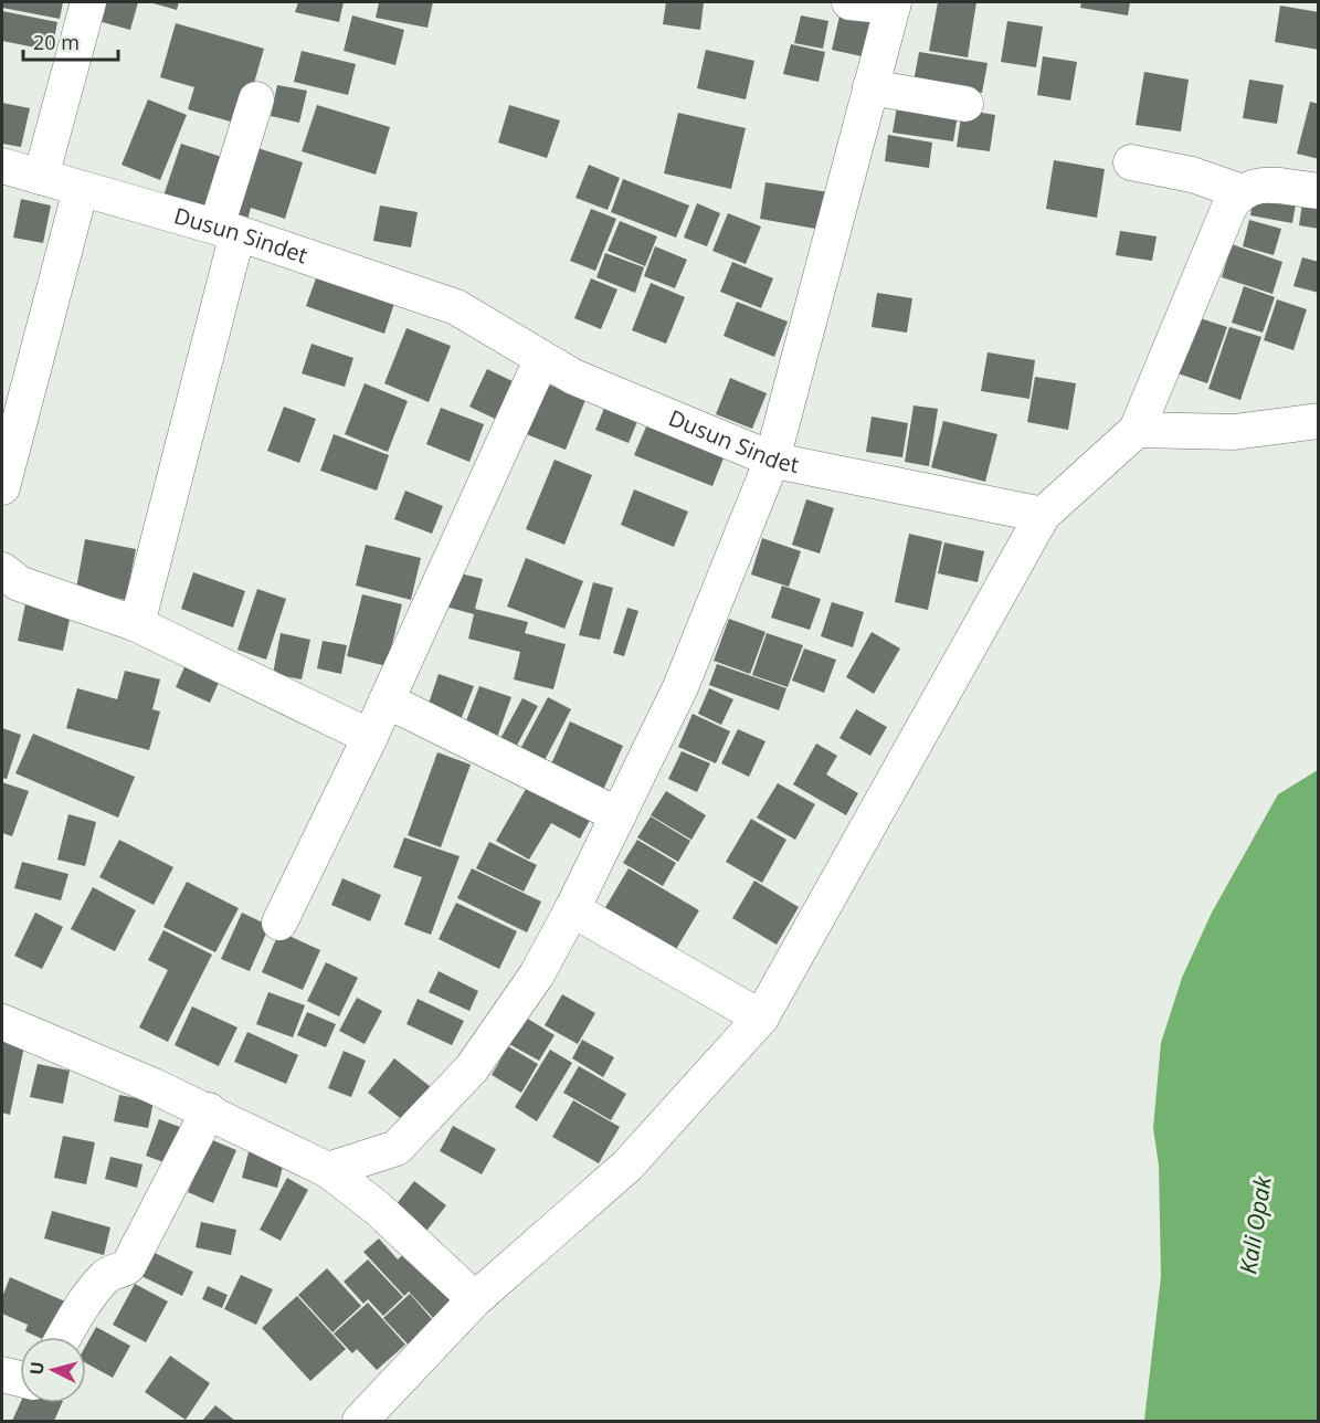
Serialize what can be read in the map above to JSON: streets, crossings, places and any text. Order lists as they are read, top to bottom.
{
  "streets": {
    "street": ["Dusun Sindet"]
  },
  "water": ["Kali Opak"],
  "scale_bar": "20 m",
  "north": "left"
}
